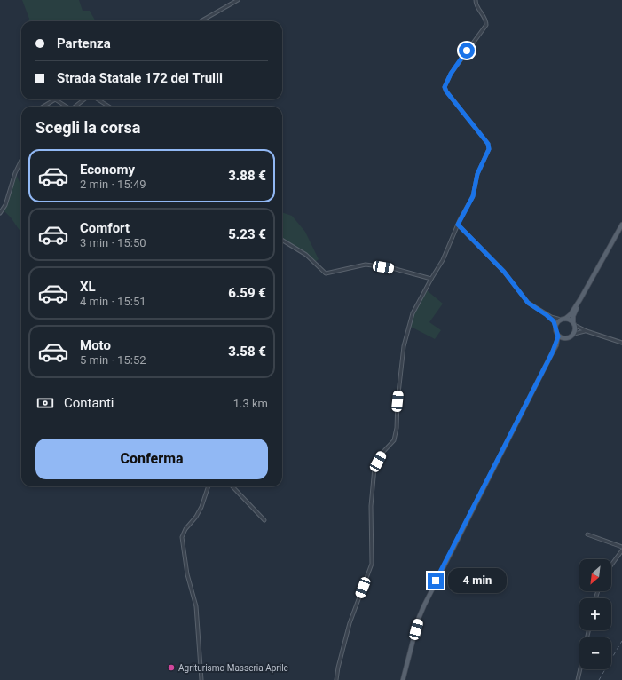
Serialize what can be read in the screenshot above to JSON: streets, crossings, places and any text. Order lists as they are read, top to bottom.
{
  "places": ["Agriturismo Masseria Aprile"],
  "north": "bottom left",
  "page": {
    "banner": ["Partenza", "Strada Statale 172 dei Trulli"],
    "heading": "Scegli la corsa",
    "list": [
      {
        "name": "Economy",
        "note": "2 min · 15:49",
        "value": "3.88 €"
      },
      {
        "name": "Comfort",
        "note": "3 min · 15:50",
        "value": "5.23 €"
      },
      {
        "name": "XL",
        "note": "4 min · 15:51",
        "value": "6.59 €"
      },
      {
        "name": "Moto",
        "note": "5 min · 15:52",
        "value": "3.58 €"
      }
    ],
    "pay": ["Contanti", "1.3 km"],
    "buttons": "Conferma",
    "map_buttons": ["+", "−"],
    "bubble": "4 min"
  }
}
